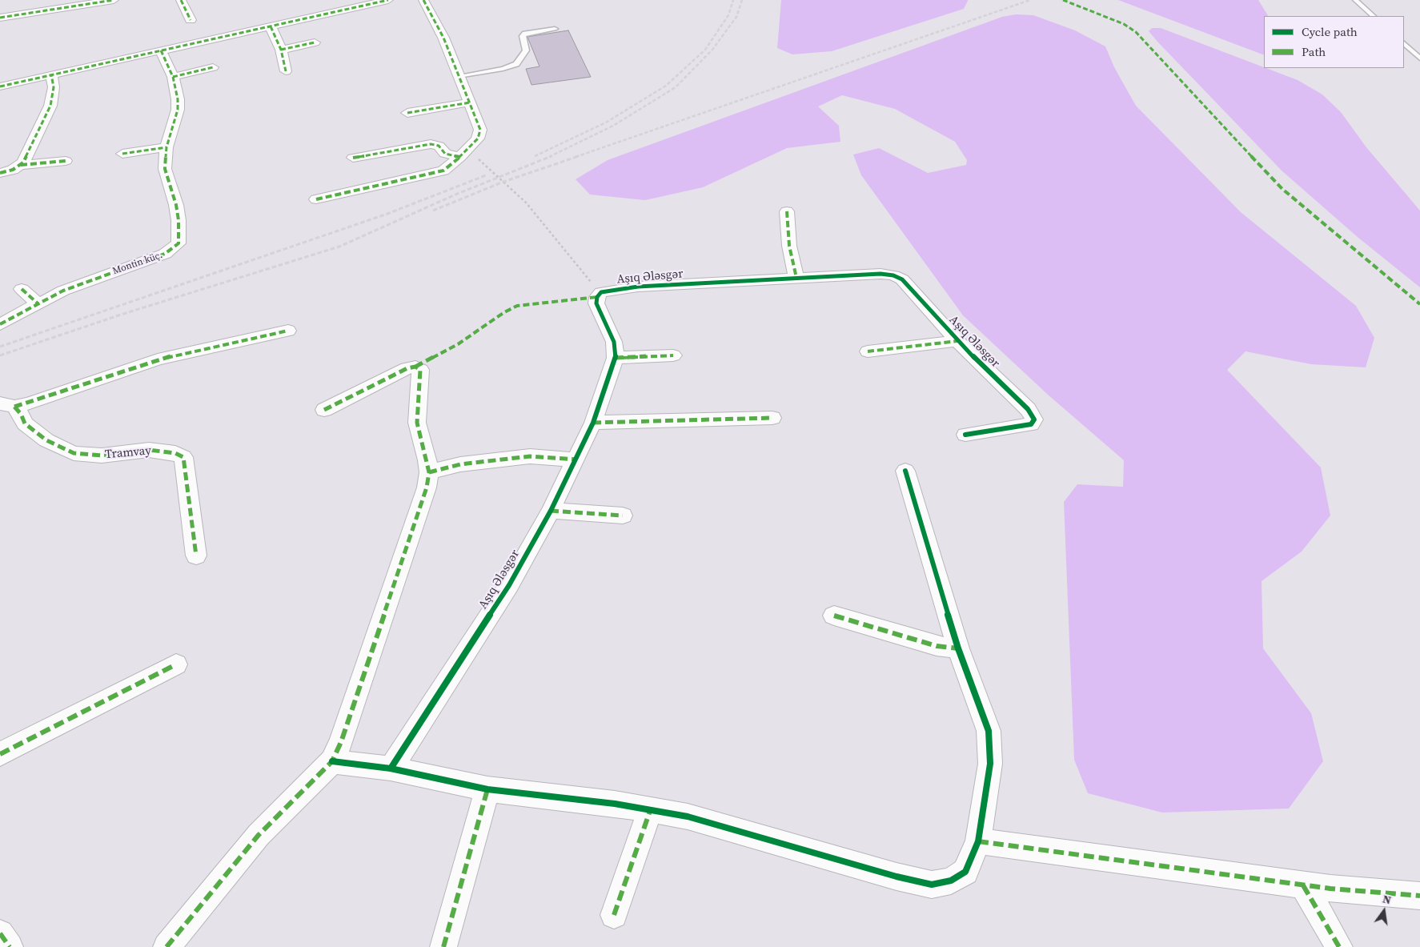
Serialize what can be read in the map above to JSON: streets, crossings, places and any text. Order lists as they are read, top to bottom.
{
  "streets": {
    "street": ["Montin küç.", "Aşıq Ələsgər", "Tramvay"]
  },
  "legend": ["Cycle path", "Path"],
  "north": "top"
}
